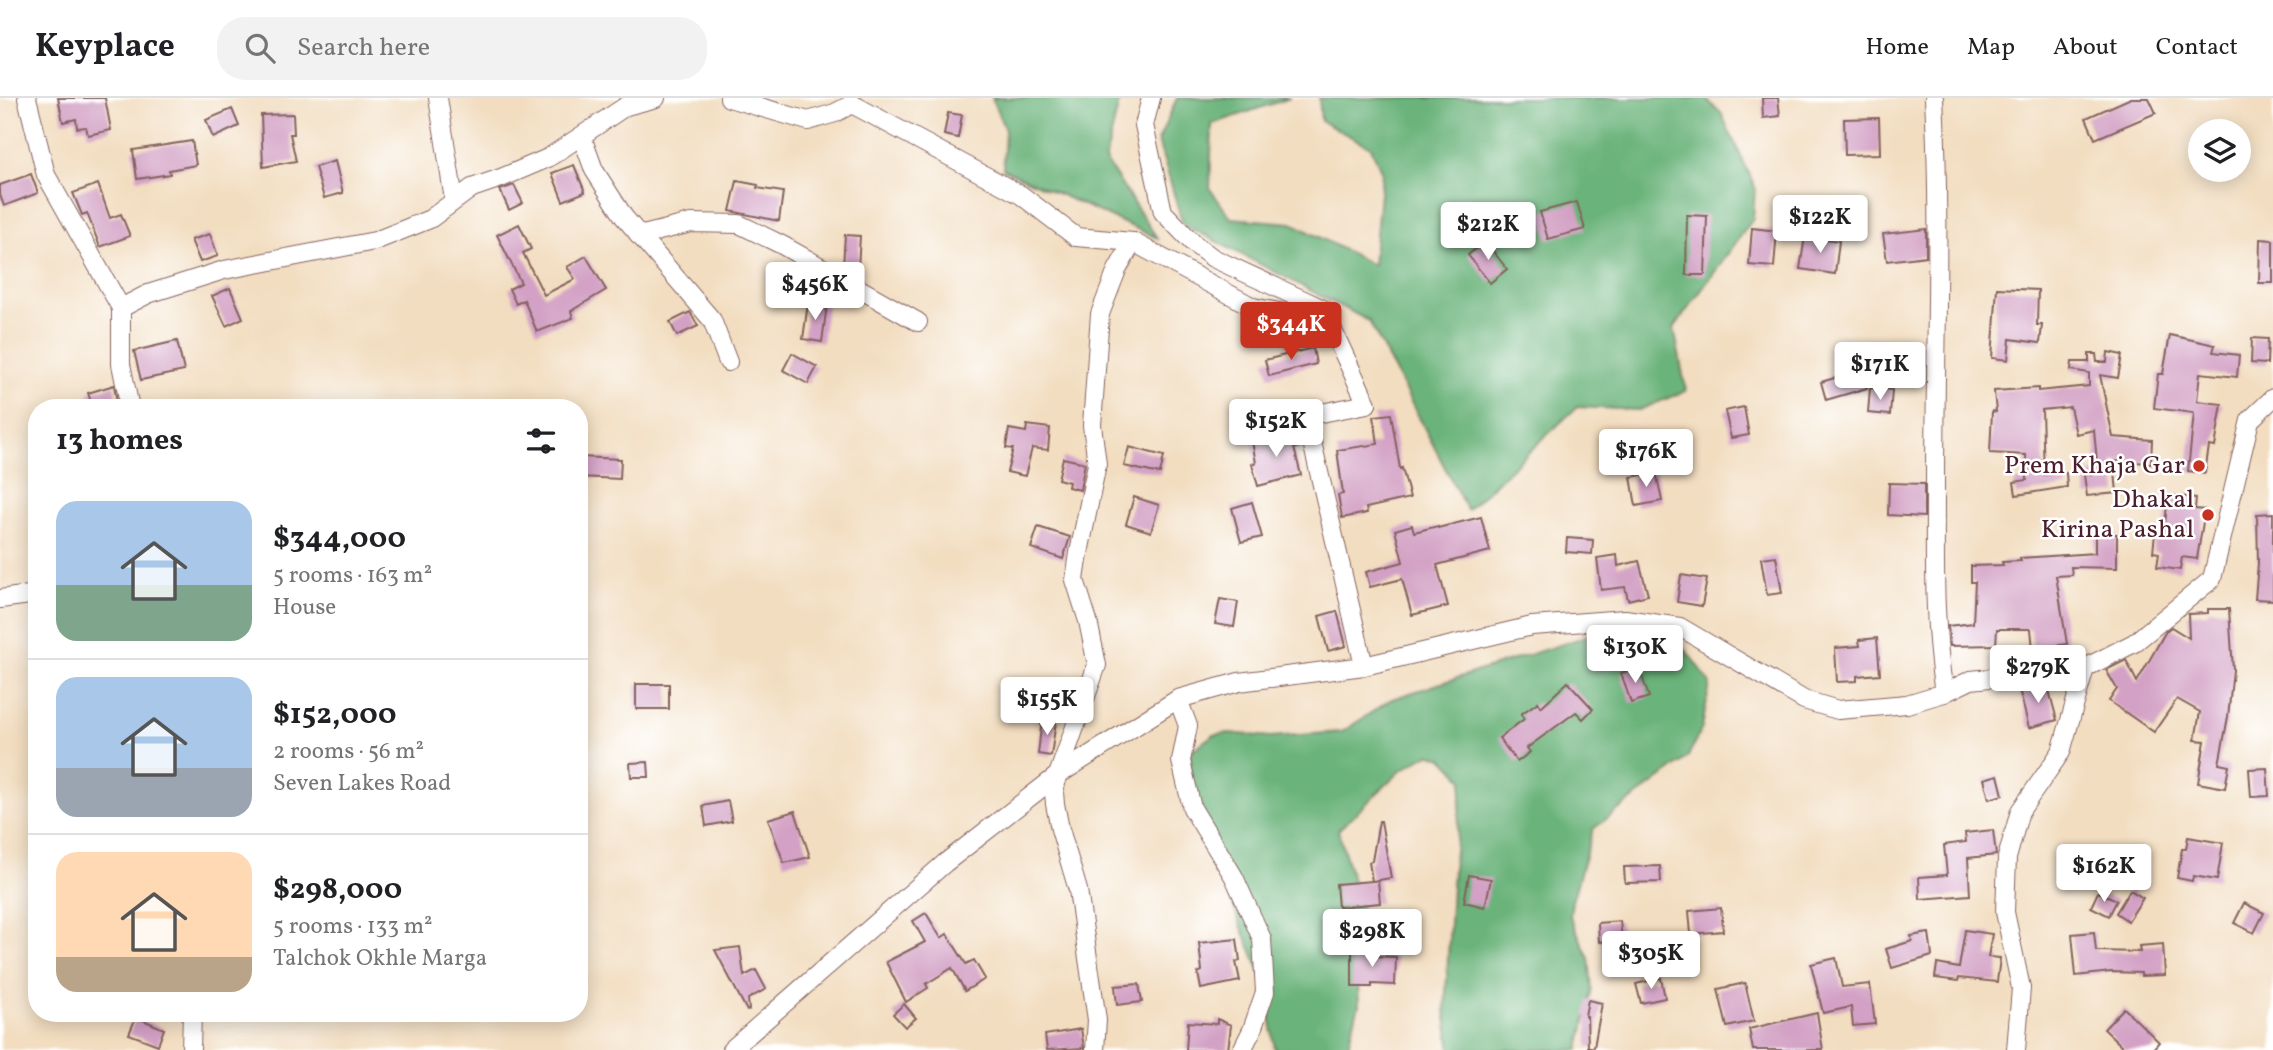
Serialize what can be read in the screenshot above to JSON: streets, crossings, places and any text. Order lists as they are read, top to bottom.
{
  "places": ["Prem Khaja Gar", "Dhakal Kirina Pashal"],
  "page": {
    "header": "Keyplace",
    "search": "Search here",
    "nav": [
      "Home",
      "Map",
      "About",
      "Contact"
    ],
    "price": [
      "$122K",
      "$212K",
      "$456K",
      "$344K",
      "$171K",
      "$152K",
      "$176K",
      "$130K",
      "$279K",
      "$155K",
      "$162K",
      "$298K",
      "$305K"
    ],
    "heading": "13 homes",
    "list": [
      {
        "name": "$344,000",
        "note": "5 rooms · 163 m² · House"
      },
      {
        "name": "$152,000",
        "note": "2 rooms · 56 m² · Seven Lakes Road"
      },
      {
        "name": "$298,000",
        "note": "5 rooms · 133 m² · Talchok Okhle Marga"
      }
    ]
  }
}
